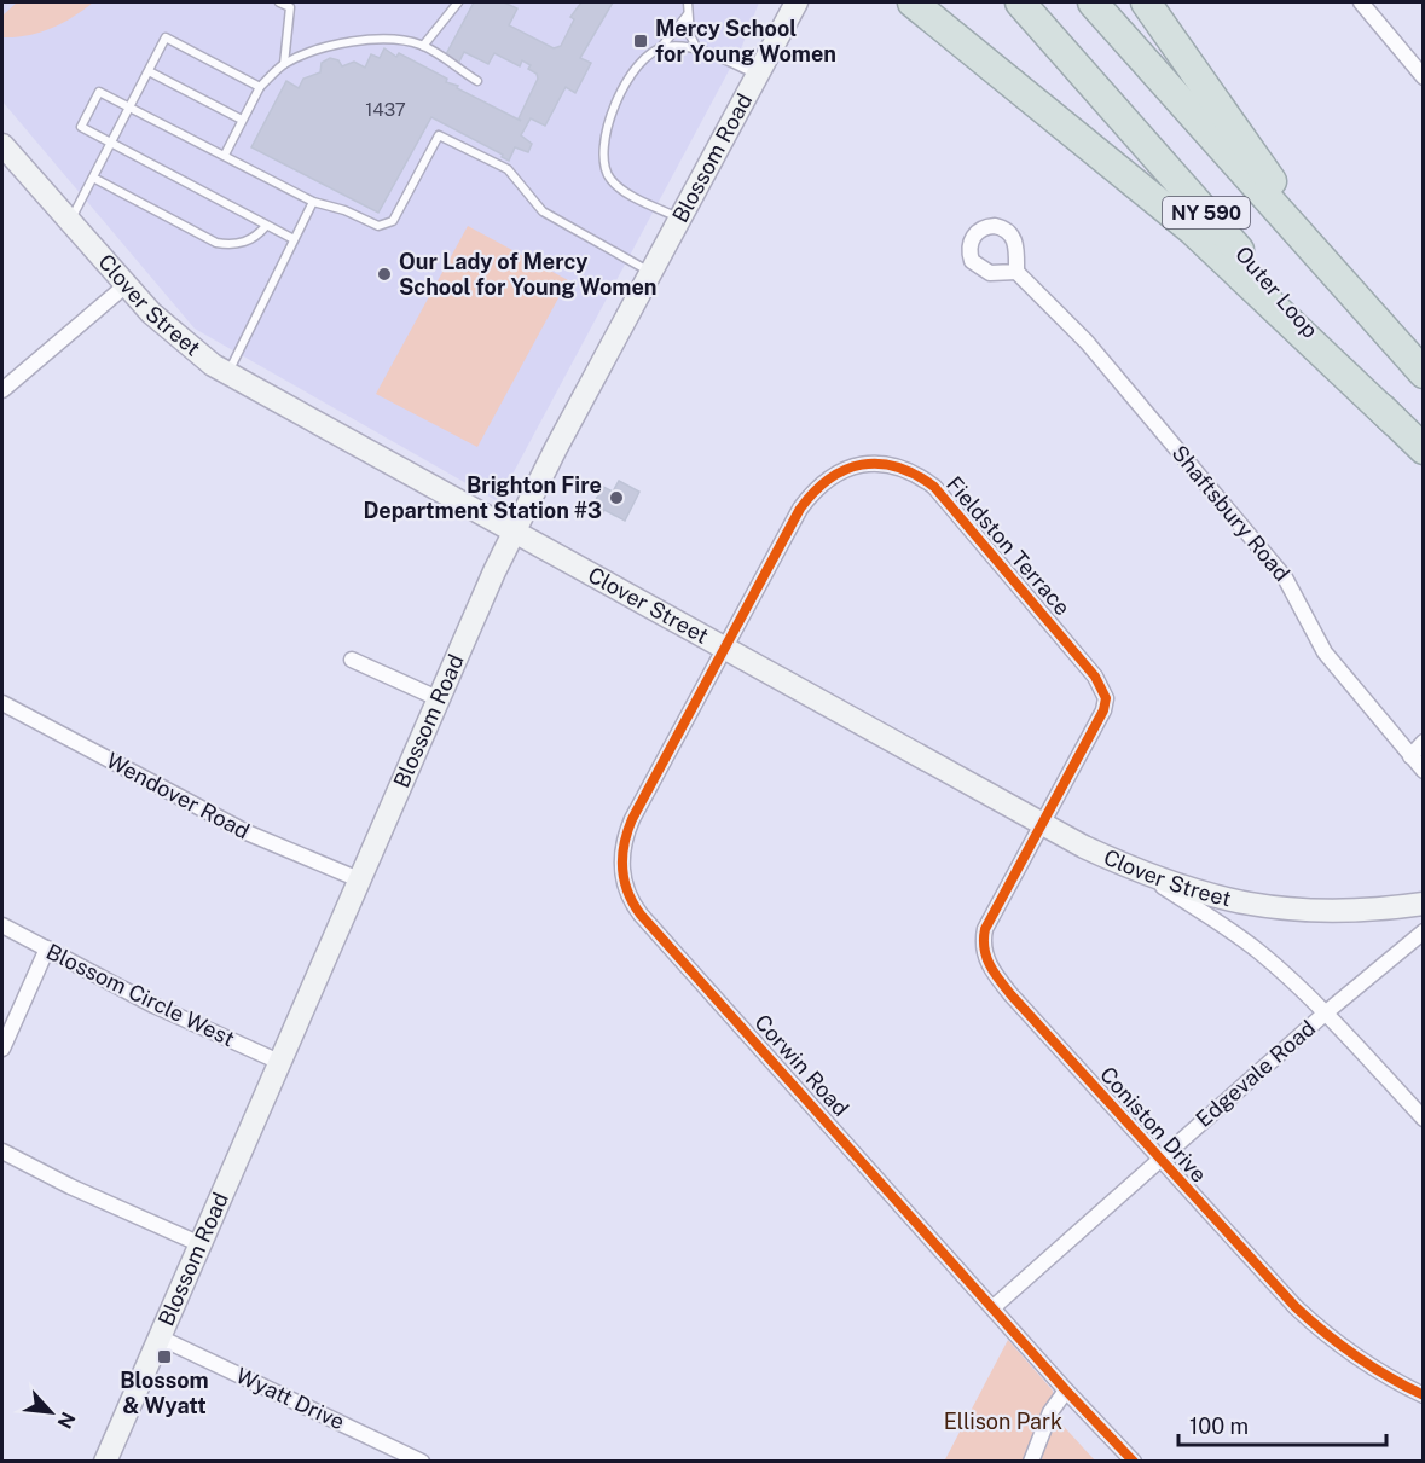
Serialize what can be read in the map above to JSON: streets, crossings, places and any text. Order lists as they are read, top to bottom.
{
  "streets": {
    "highway": ["NY 590", "Outer Loop"],
    "street": [
      "Blossom Road",
      "Clover Street",
      "Shaftsbury Road",
      "Fieldston Terrace",
      "Wendover Road",
      "Blossom Circle West",
      "Corwin Road",
      "Edgevale Road",
      "Coniston Drive",
      "Wyatt Drive"
    ]
  },
  "crossings": [
    ["Blossom Road", "Clover Street"],
    ["Blossom Road", "Wendover Road"],
    ["Blossom Road", "Blossom Circle West"],
    ["Blossom Road", "Wyatt Drive"],
    ["Clover Street", "Fieldston Terrace"],
    ["Clover Street", "Corwin Road"],
    ["Clover Street", "Coniston Drive"],
    ["Fieldston Terrace", "Corwin Road"],
    ["Fieldston Terrace", "Coniston Drive"],
    ["Corwin Road", "Edgevale Road"],
    ["Edgevale Road", "Coniston Drive"]
  ],
  "parks": ["Ellison Park"],
  "places": {
    "transit": ["Mercy School for Young Women", "Blossom & Wyatt"],
    "other": ["Our Lady of Mercy School for Young Women", "Brighton Fire Department Station #3"]
  },
  "house_numbers": ["1437"],
  "scale_bar": "100 m",
  "north": "bottom right"
}
